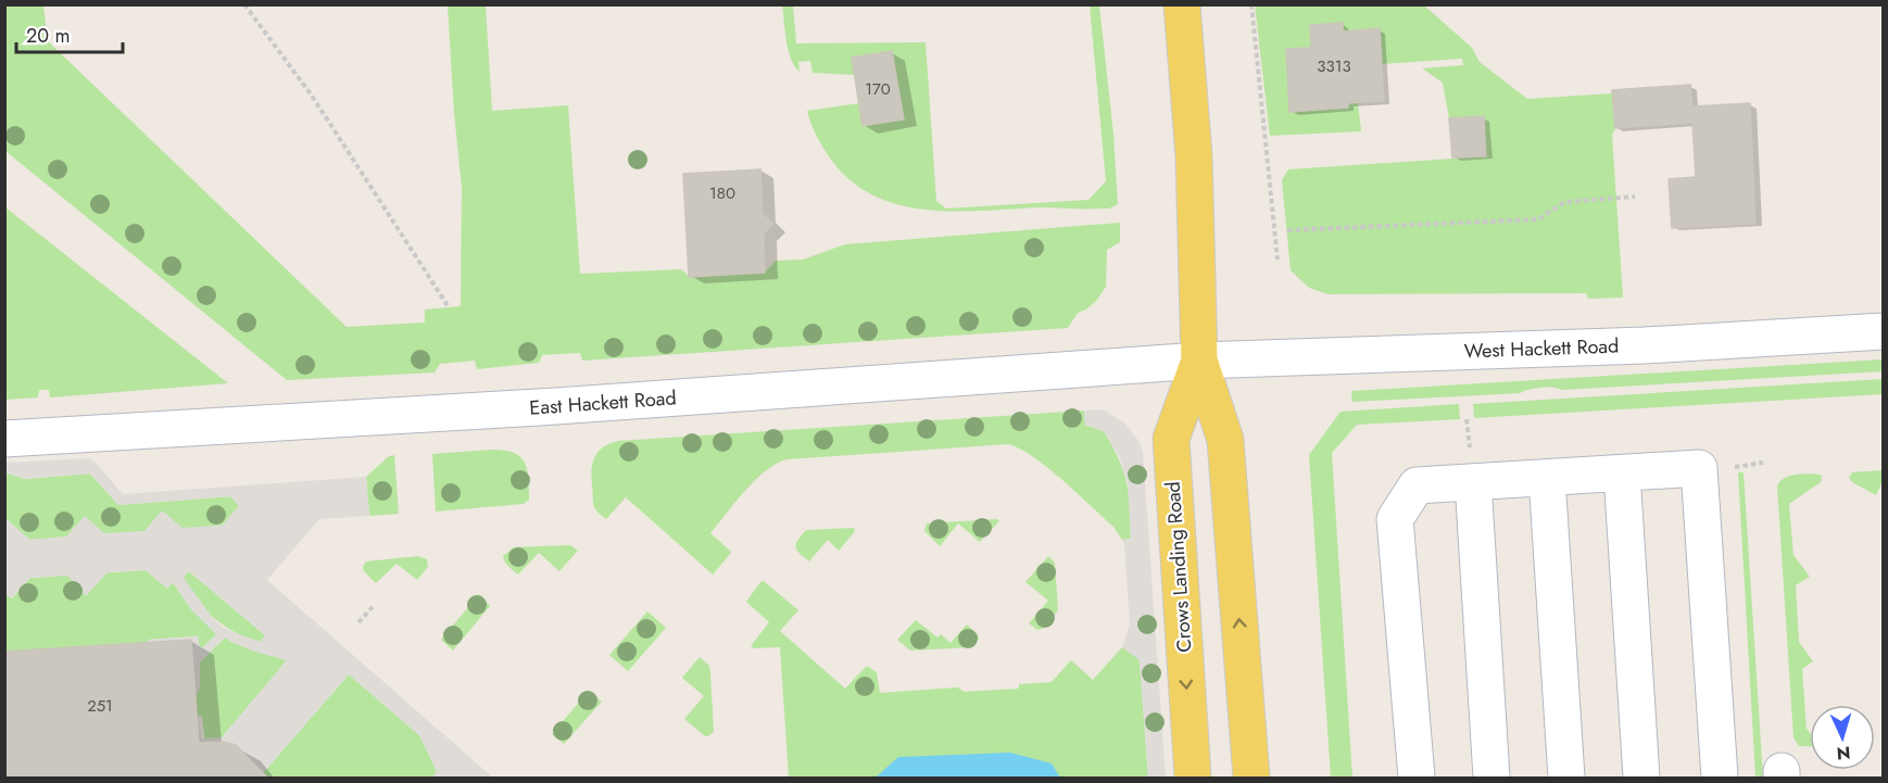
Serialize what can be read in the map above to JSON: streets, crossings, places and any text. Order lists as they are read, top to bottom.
{
  "streets": {
    "main road": ["Crows Landing Road"],
    "street": ["West Hackett Road", "East Hackett Road"]
  },
  "crossings": [
    ["West Hackett Road", "East Hackett Road"],
    ["West Hackett Road", "Crows Landing Road"],
    ["East Hackett Road", "Crows Landing Road"]
  ],
  "house_numbers": [
    "3313",
    "170",
    "180",
    "251"
  ],
  "scale_bar": "20 m",
  "north": "bottom"
}
